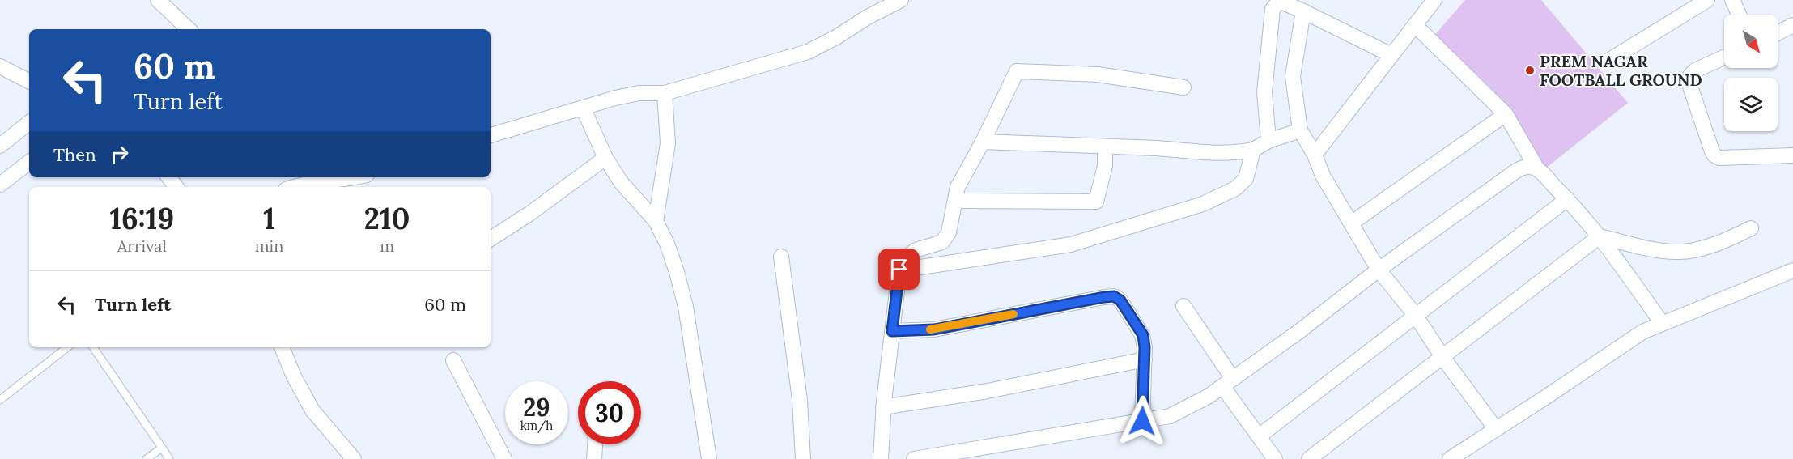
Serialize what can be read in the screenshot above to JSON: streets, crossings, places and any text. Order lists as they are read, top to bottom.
{
  "places": ["PREM NAGAR FOOTBALL GROUND"],
  "north": "bottom right",
  "page": {
    "turn": ["60 m", "Turn left"],
    "then": "Then",
    "eta": [
      "16:19",
      "Arrival",
      "1",
      "min",
      "210",
      "m"
    ],
    "list": [
      {
        "name": "Turn left",
        "value": "60 m"
      }
    ],
    "speed": "29 km/h",
    "limit": "30"
  }
}
